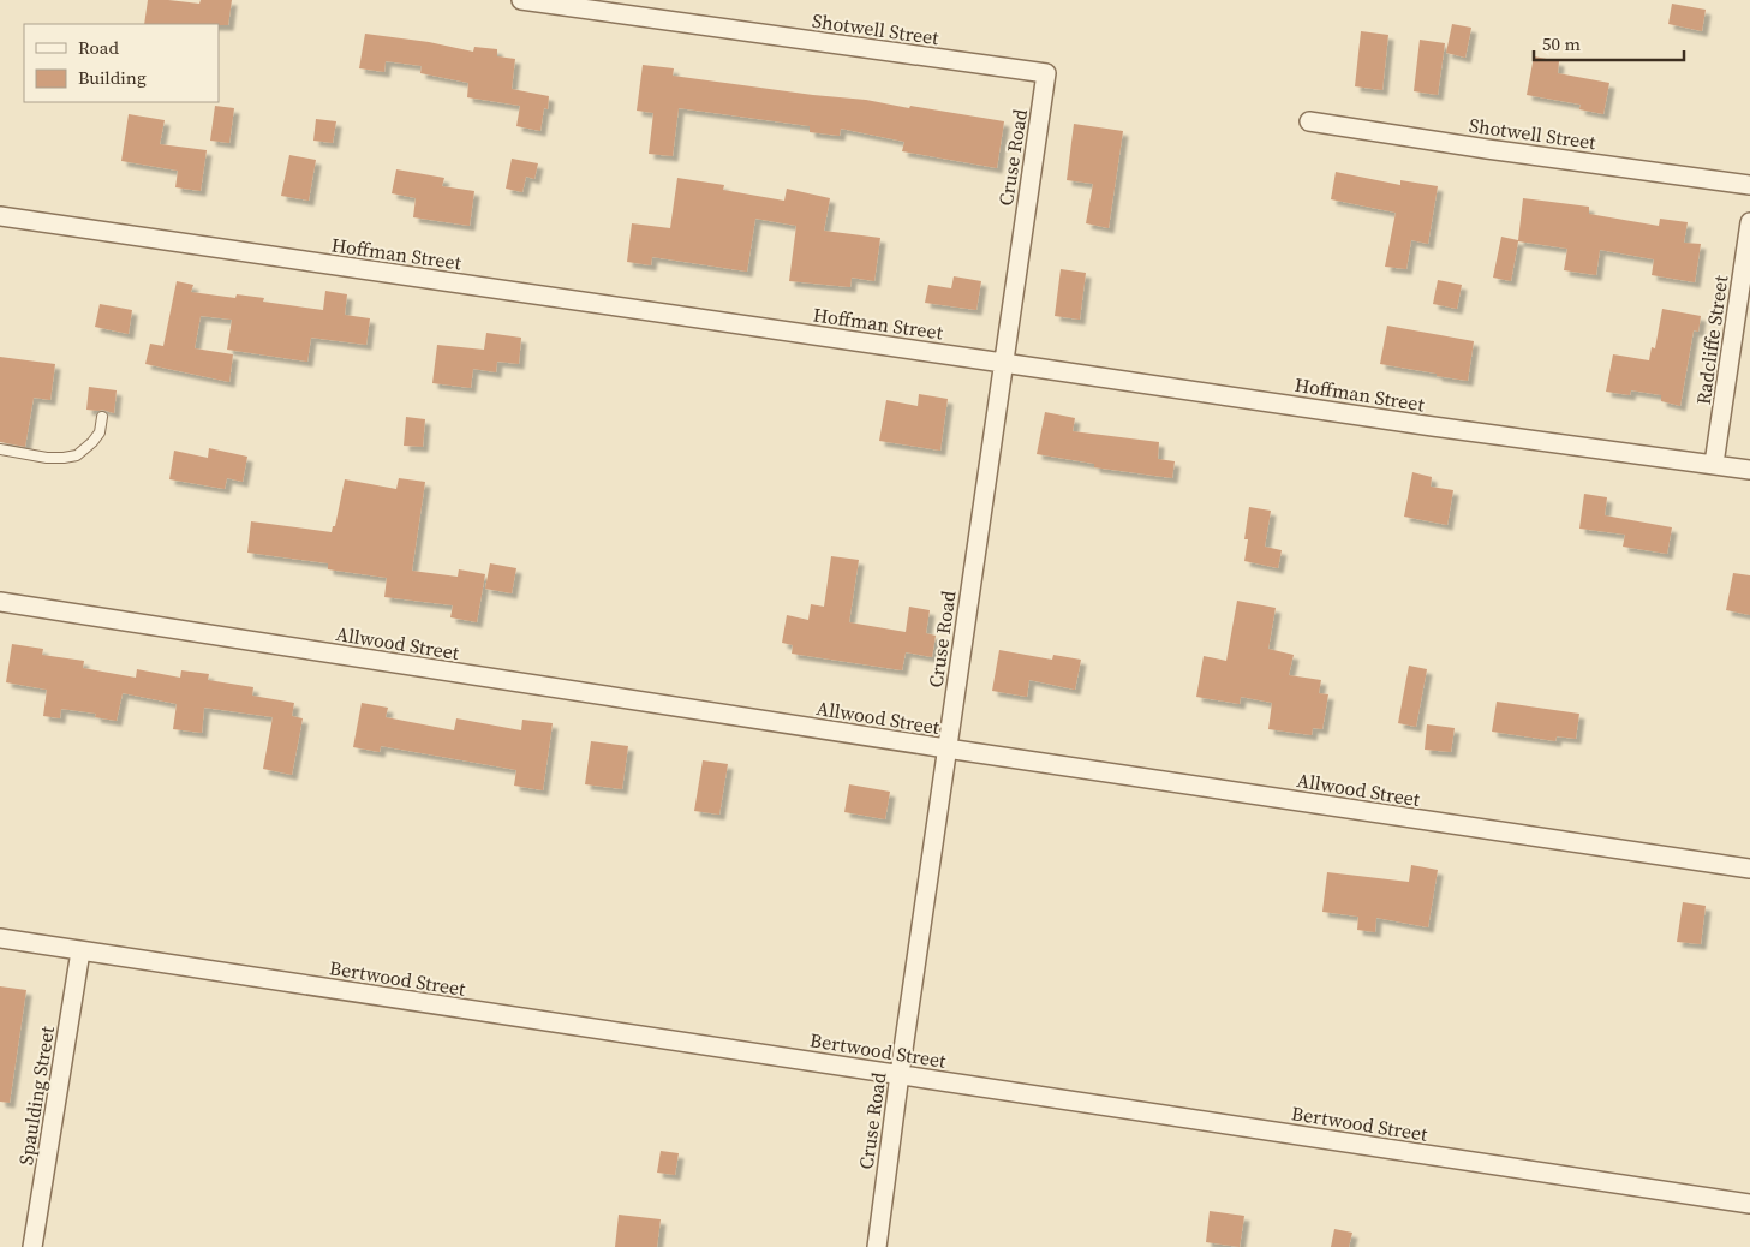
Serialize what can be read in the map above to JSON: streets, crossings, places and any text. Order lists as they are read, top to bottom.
{
  "streets": {
    "street": [
      "Shotwell Street",
      "Cruse Road",
      "Hoffman Street",
      "Radcliffe Street",
      "Allwood Street",
      "Bertwood Street",
      "Spaulding Street"
    ]
  },
  "crossings": [
    ["Shotwell Street", "Cruse Road"],
    ["Cruse Road", "Hoffman Street"],
    ["Cruse Road", "Allwood Street"],
    ["Cruse Road", "Bertwood Street"],
    ["Hoffman Street", "Radcliffe Street"],
    ["Bertwood Street", "Spaulding Street"]
  ],
  "legend": ["Road", "Building"],
  "scale_bar": "50 m"
}
